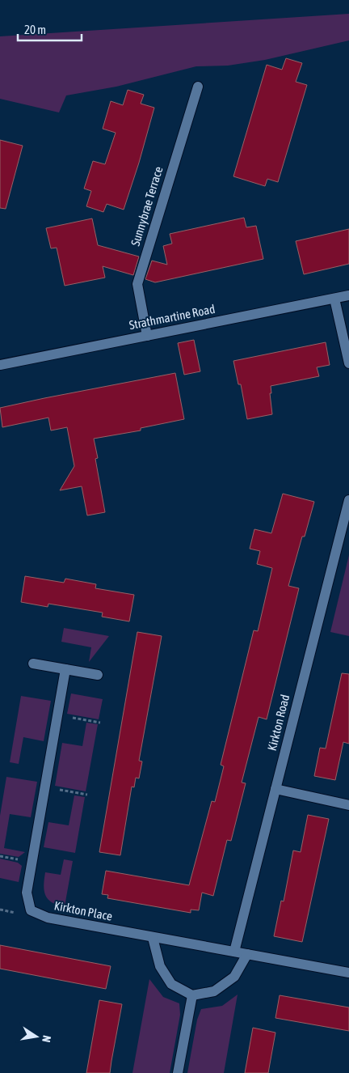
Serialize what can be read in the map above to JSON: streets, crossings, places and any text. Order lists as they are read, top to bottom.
{
  "streets": {
    "street": [
      "Sunnybrae Terrace",
      "Strathmartine Road",
      "Kirkton Road",
      "Kirkton Place"
    ]
  },
  "crossings": [
    ["Sunnybrae Terrace", "Strathmartine Road"],
    ["Kirkton Road", "Kirkton Place"]
  ],
  "scale_bar": "20 m",
  "north": "right"
}
